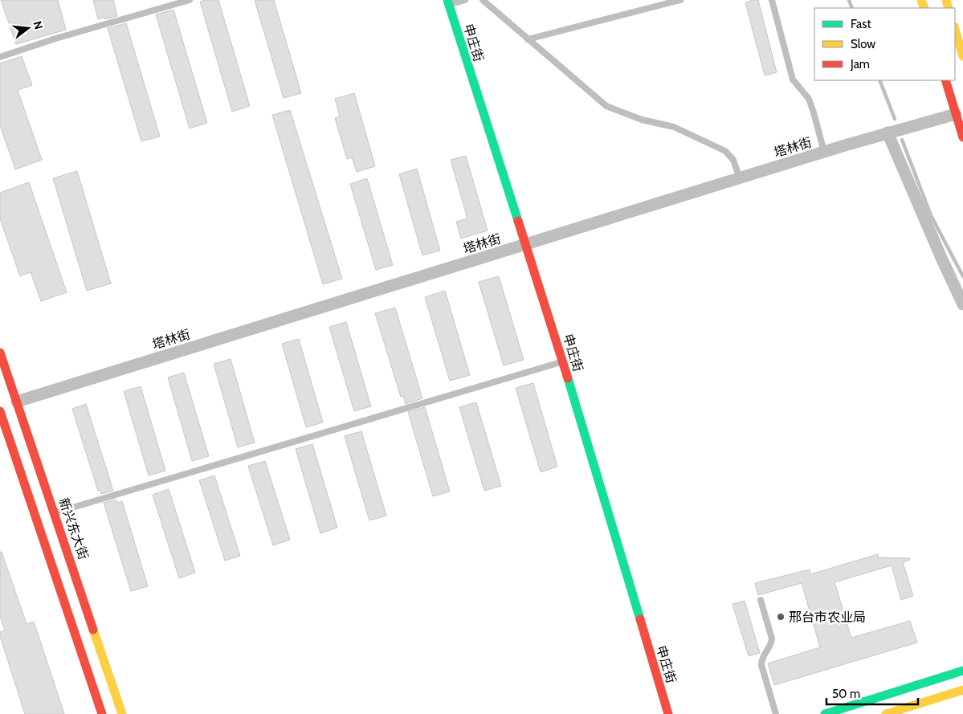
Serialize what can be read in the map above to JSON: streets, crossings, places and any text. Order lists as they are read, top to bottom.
{
  "streets": {
    "main road": ["申庄街", "新兴东大街"],
    "street": ["塔林街"]
  },
  "crossings": [
    ["申庄街", "塔林街"],
    ["塔林街", "新兴东大街"]
  ],
  "places": ["邢台市农业局"],
  "legend": ["Fast", "Slow", "Jam"],
  "scale_bar": "50 m",
  "north": "right"
}
